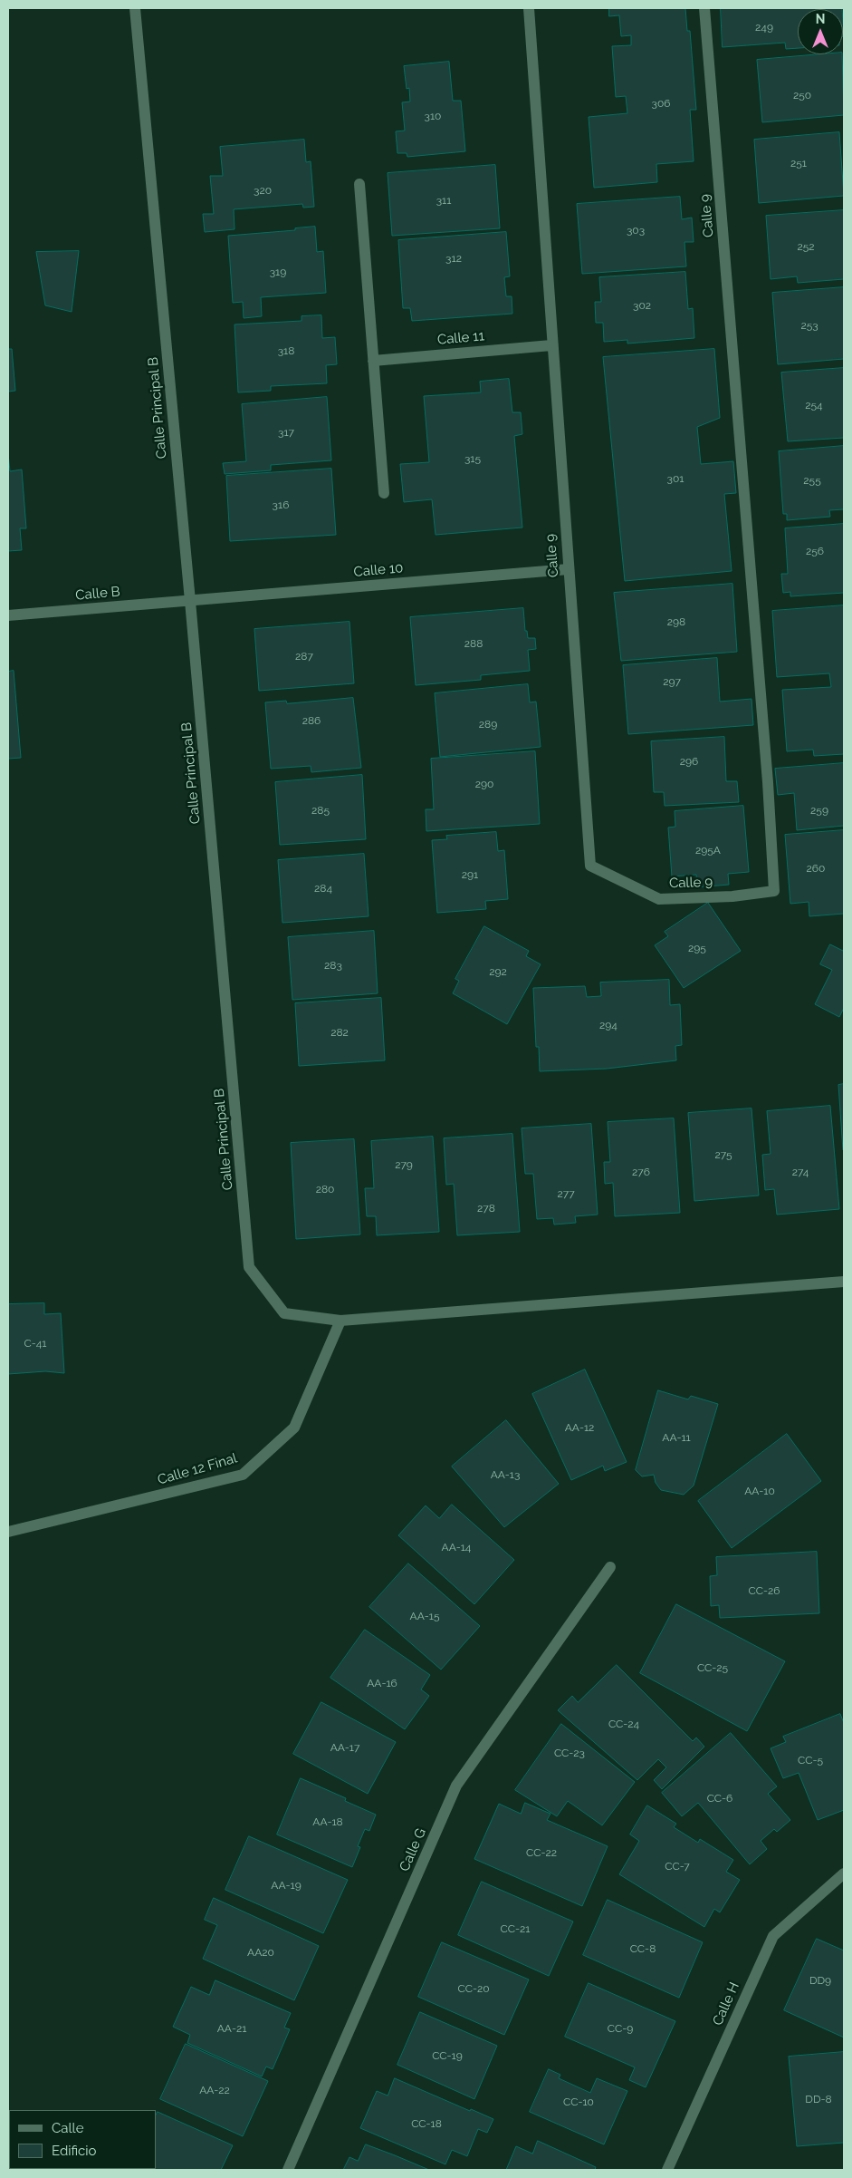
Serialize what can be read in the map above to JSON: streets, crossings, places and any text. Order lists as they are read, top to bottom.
{
  "streets": {
    "street": [
      "Calle 9",
      "Calle 11",
      "Calle Principal B",
      "Calle 10",
      "Calle B",
      "Calle 12 Final",
      "Calle G",
      "Calle H"
    ]
  },
  "crossings": [
    ["Calle 9", "Calle 11"],
    ["Calle 9", "Calle 10"],
    ["Calle Principal B", "Calle 10"],
    ["Calle Principal B", "Calle B"],
    ["Calle Principal B", "Calle 12 Final"],
    ["Calle 10", "Calle B"]
  ],
  "house_numbers": [
    "249",
    "250",
    "306",
    "310",
    "251",
    "320",
    "311",
    "303",
    "252",
    "312",
    "319",
    "302",
    "253",
    "318",
    "254",
    "317",
    "315",
    "301",
    "255",
    "316",
    "256",
    "298",
    "288",
    "287",
    "297",
    "286",
    "289",
    "296",
    "290",
    "285",
    "259",
    "295A",
    "260",
    "291",
    "284",
    "295",
    "283",
    "292",
    "294",
    "282",
    "275",
    "279",
    "276",
    "274",
    "280",
    "277",
    "278",
    "C-41",
    "AA-12",
    "AA-11",
    "AA-13",
    "AA-10",
    "AA-14",
    "CC-26",
    "AA-15",
    "CC-25",
    "AA-16",
    "CC-24",
    "AA-17",
    "CC-23",
    "CC-5",
    "CC-6",
    "AA-18",
    "CC-22",
    "CC-7",
    "AA-19",
    "CC-21",
    "CC-8",
    "AA20",
    "DD9",
    "CC-20",
    "AA-21",
    "CC-9",
    "CC-19",
    "AA-22",
    "DD-8",
    "CC-10",
    "CC-18"
  ],
  "legend": ["Calle", "Edificio"],
  "north": "top"
}
